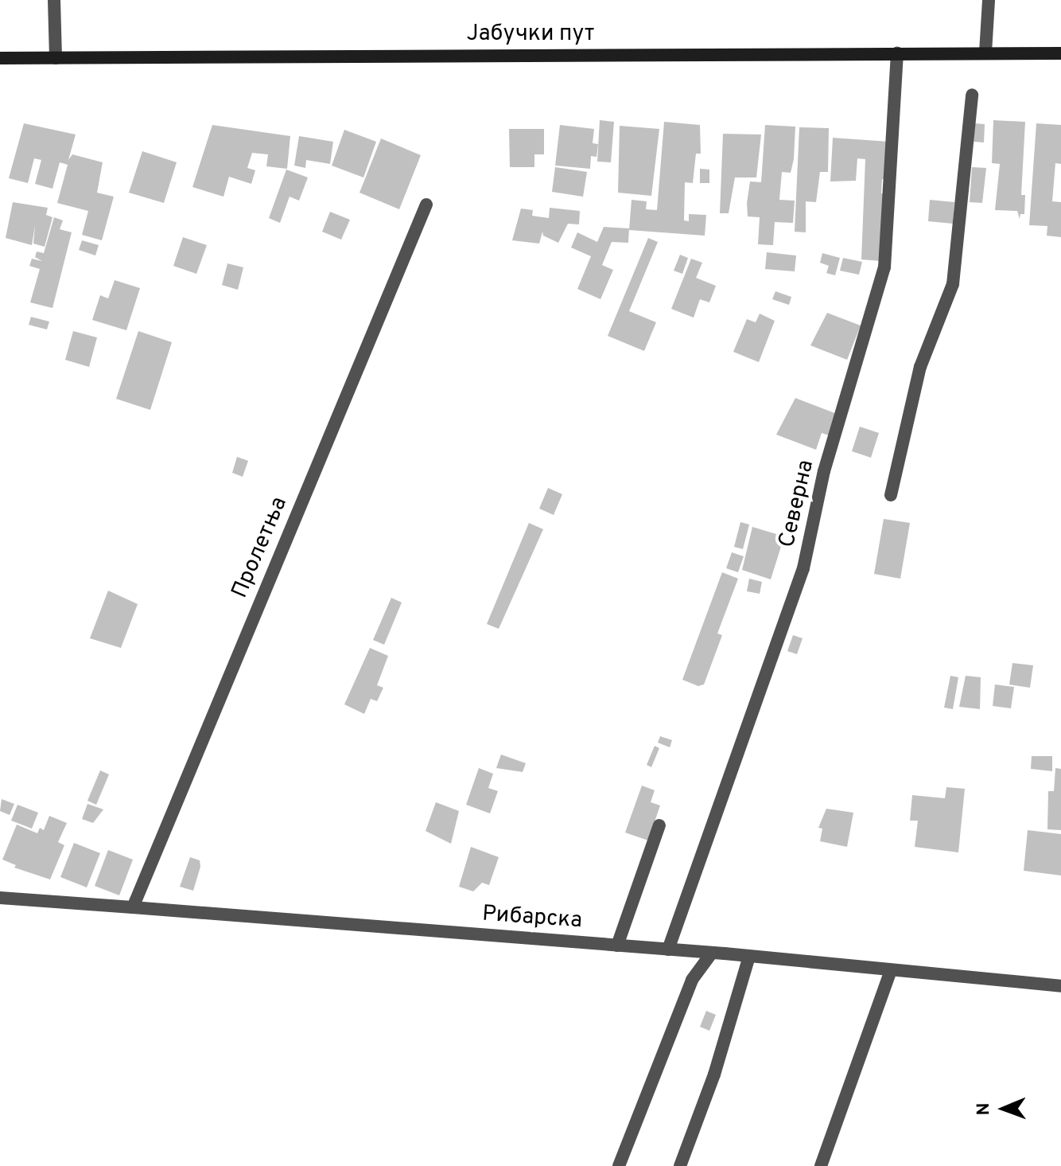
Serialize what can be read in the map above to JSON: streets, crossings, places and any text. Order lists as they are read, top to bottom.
{
  "streets": {
    "main road": ["Јабучки пут"],
    "street": ["Северна", "Пролетња", "Рибарска"]
  },
  "crossings": [
    ["Јабучки пут", "Северна"],
    ["Северна", "Рибарска"],
    ["Пролетња", "Рибарска"]
  ],
  "north": "left"
}
